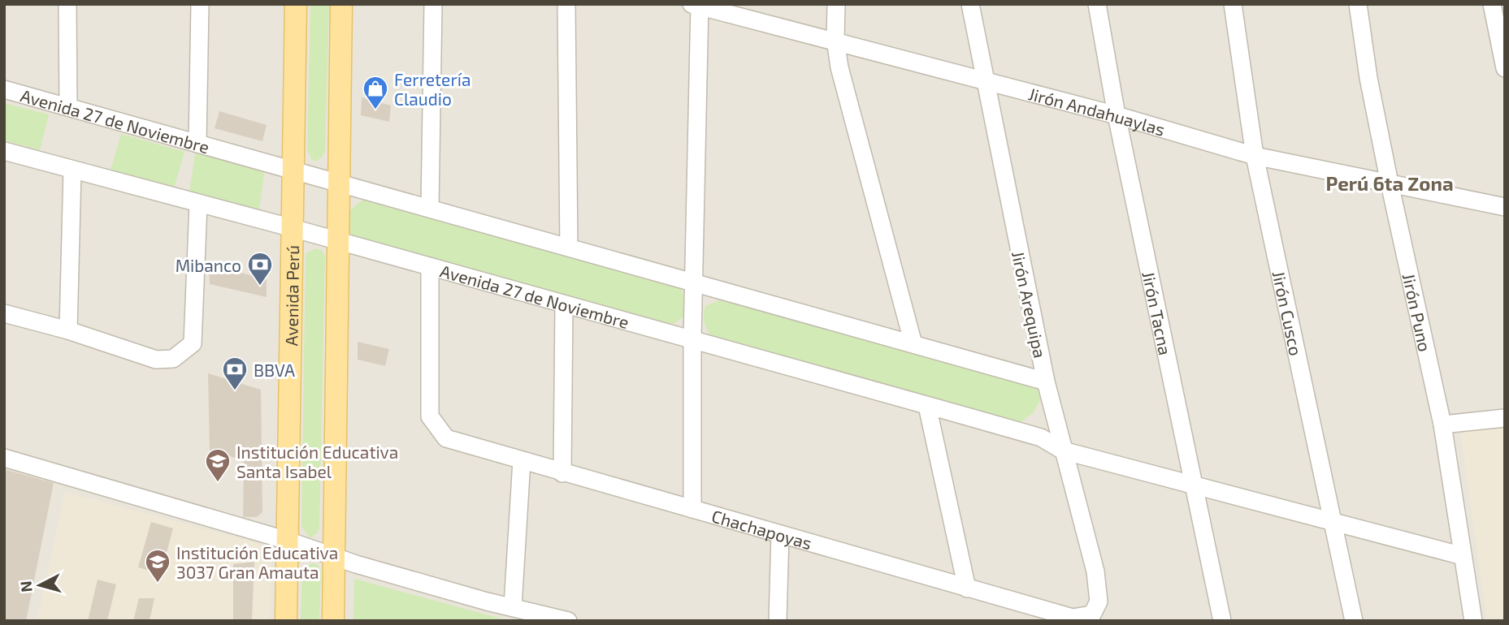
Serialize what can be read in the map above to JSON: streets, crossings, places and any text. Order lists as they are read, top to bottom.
{
  "streets": {
    "main road": ["Avenida Perú"],
    "street": [
      "Jirón Andahuaylas",
      "Avenida 27 de Noviembre",
      "Jirón Arequipa",
      "Jirón Tacna",
      "Jirón Puno",
      "Jirón Cusco",
      "Chachapoyas"
    ]
  },
  "crossings": [
    ["Jirón Andahuaylas", "Jirón Arequipa"],
    ["Jirón Andahuaylas", "Jirón Tacna"],
    ["Jirón Andahuaylas", "Jirón Puno"],
    ["Jirón Andahuaylas", "Jirón Cusco"],
    ["Avenida 27 de Noviembre", "Avenida Perú"],
    ["Avenida 27 de Noviembre", "Jirón Arequipa"],
    ["Avenida 27 de Noviembre", "Jirón Tacna"],
    ["Avenida 27 de Noviembre", "Jirón Puno"],
    ["Avenida 27 de Noviembre", "Jirón Cusco"],
    ["Avenida 27 de Noviembre", "Chachapoyas"],
    ["Jirón Arequipa", "Chachapoyas"]
  ],
  "districts": ["Perú 6ta Zona"],
  "places": {
    "shop": ["Ferretería Claudio"],
    "bank": ["Mibanco", "BBVA"],
    "school or university": ["Institución Educativa Santa Isabel", "Institución Educativa 3037 Gran Amauta"]
  },
  "north": "left"
}
